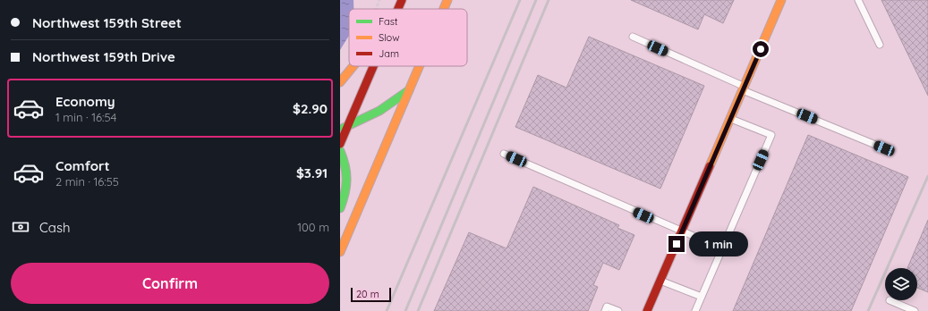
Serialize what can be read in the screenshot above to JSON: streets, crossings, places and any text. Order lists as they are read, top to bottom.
{
  "legend": ["Fast", "Slow", "Jam"],
  "scale_bar": "20 m",
  "page": {
    "banner": ["Northwest 159th Street", "Northwest 159th Drive"],
    "list": [
      {
        "name": "Economy",
        "note": "1 min · 16:54",
        "value": "$2.90"
      },
      {
        "name": "Comfort",
        "note": "2 min · 16:55",
        "value": "$3.91"
      }
    ],
    "pay": ["Cash", "100 m"],
    "bubble": "1 min",
    "buttons": "Confirm",
    "scale": "20 m"
  }
}
